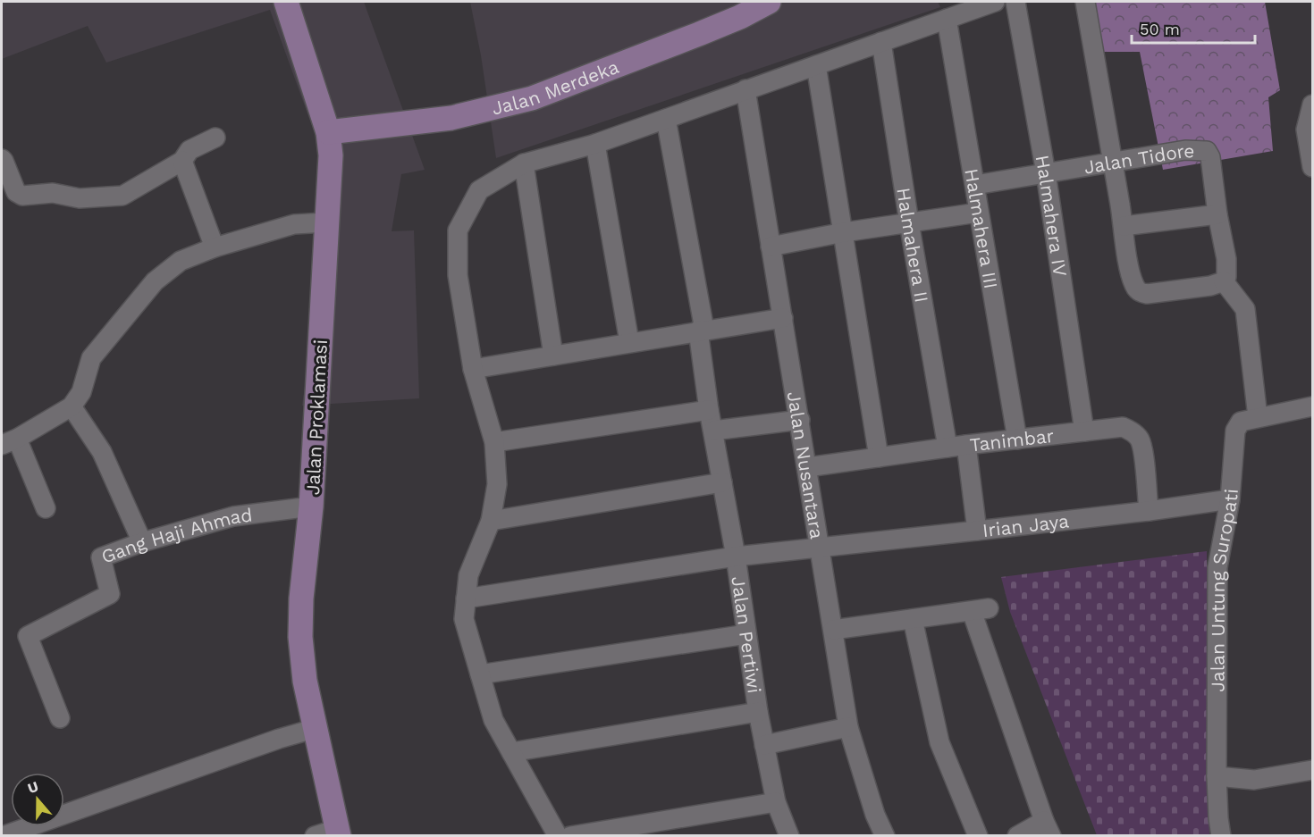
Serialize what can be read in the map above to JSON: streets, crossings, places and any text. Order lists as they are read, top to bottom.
{
  "streets": {
    "main road": ["Jalan Merdeka", "Jalan Proklamasi"],
    "street": [
      "Jalan Tidore",
      "Halmahera IV",
      "Halmahera III",
      "Halmahera II",
      "Tanimbar",
      "Jalan Nusantara",
      "Irian Jaya",
      "Gang Haji Ahmad",
      "Jalan Untung Suropati",
      "Jalan Pertiwi"
    ]
  },
  "crossings": [
    ["Jalan Merdeka", "Jalan Proklamasi"],
    ["Jalan Tidore", "Halmahera IV"],
    ["Jalan Tidore", "Halmahera III"],
    ["Halmahera IV", "Tanimbar"],
    ["Halmahera III", "Tanimbar"],
    ["Halmahera II", "Tanimbar"],
    ["Jalan Proklamasi", "Gang Haji Ahmad"],
    ["Tanimbar", "Jalan Nusantara"],
    ["Tanimbar", "Irian Jaya"],
    ["Jalan Nusantara", "Irian Jaya"],
    ["Irian Jaya", "Jalan Untung Suropati"],
    ["Irian Jaya", "Jalan Pertiwi"]
  ],
  "scale_bar": "50 m",
  "north": "top"
}
